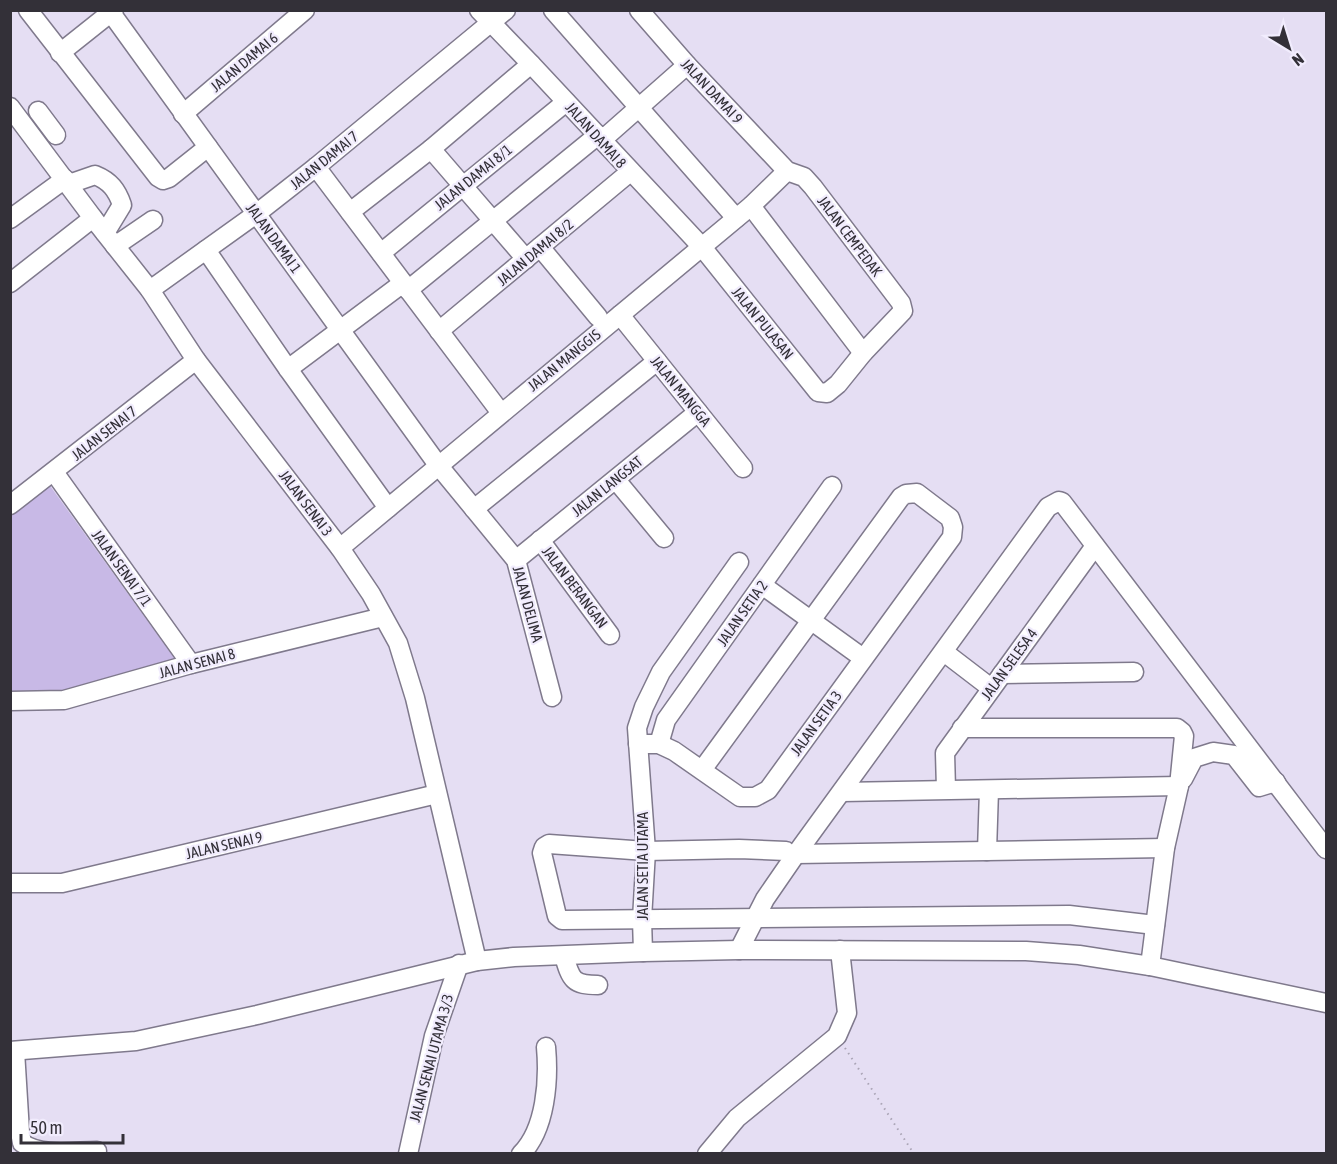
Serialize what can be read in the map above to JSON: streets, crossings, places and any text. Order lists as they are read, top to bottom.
{
  "streets": {
    "street": [
      "JALAN DAMAI 6",
      "JALAN DAMAI 9",
      "JALAN DAMAI 8",
      "JALAN DAMAI 7",
      "JALAN DAMAI 8/1",
      "JALAN CEMPEDAK",
      "JALAN DAMAI 1",
      "JALAN DAMAI 8/2",
      "JALAN PULASAN",
      "JALAN MANGGIS",
      "JALAN MANGGA",
      "JALAN SENAI 7",
      "JALAN LANGSAT",
      "JALAN SENAI 3",
      "JALAN SENAI 7/1",
      "JALAN BERANGAN",
      "JALAN DELIMA",
      "JALAN SETIA 2",
      "JALAN SENAI 8",
      "JALAN SELESA 4",
      "JALAN SETIA 3",
      "JALAN SENAI 9",
      "JALAN SETIA UTAMA",
      "JALAN SENAI UTAMA 3/3"
    ]
  },
  "crossings": [
    ["JALAN DAMAI 6", "JALAN DAMAI 1"],
    ["JALAN DAMAI 9", "JALAN CEMPEDAK"],
    ["JALAN DAMAI 9", "JALAN MANGGIS"],
    ["JALAN DAMAI 8", "JALAN DAMAI 7"],
    ["JALAN DAMAI 8", "JALAN DAMAI 8/1"],
    ["JALAN DAMAI 8", "JALAN DAMAI 8/2"],
    ["JALAN DAMAI 8", "JALAN PULASAN"],
    ["JALAN DAMAI 8", "JALAN MANGGIS"],
    ["JALAN DAMAI 7", "JALAN DAMAI 1"],
    ["JALAN DAMAI 7", "JALAN SENAI 3"],
    ["JALAN CEMPEDAK", "JALAN PULASAN"],
    ["JALAN CEMPEDAK", "JALAN MANGGIS"],
    ["JALAN DAMAI 1", "JALAN MANGGIS"],
    ["JALAN DAMAI 1", "JALAN DELIMA"],
    ["JALAN PULASAN", "JALAN MANGGIS"],
    ["JALAN MANGGIS", "JALAN MANGGA"],
    ["JALAN MANGGIS", "JALAN SENAI 3"],
    ["JALAN MANGGIS", "JALAN DELIMA"],
    ["JALAN MANGGA", "JALAN LANGSAT"],
    ["JALAN SENAI 7", "JALAN SENAI 3"],
    ["JALAN SENAI 7", "JALAN SENAI 7/1"],
    ["JALAN LANGSAT", "JALAN BERANGAN"],
    ["JALAN LANGSAT", "JALAN DELIMA"],
    ["JALAN SENAI 3", "JALAN SENAI 8"],
    ["JALAN SENAI 3", "JALAN SENAI 9"],
    ["JALAN SENAI 7/1", "JALAN SENAI 8"],
    ["JALAN SETIA 2", "JALAN SETIA 3"],
    ["JALAN SETIA 3", "JALAN SETIA UTAMA"]
  ],
  "scale_bar": "50 m",
  "north": "bottom right"
}
